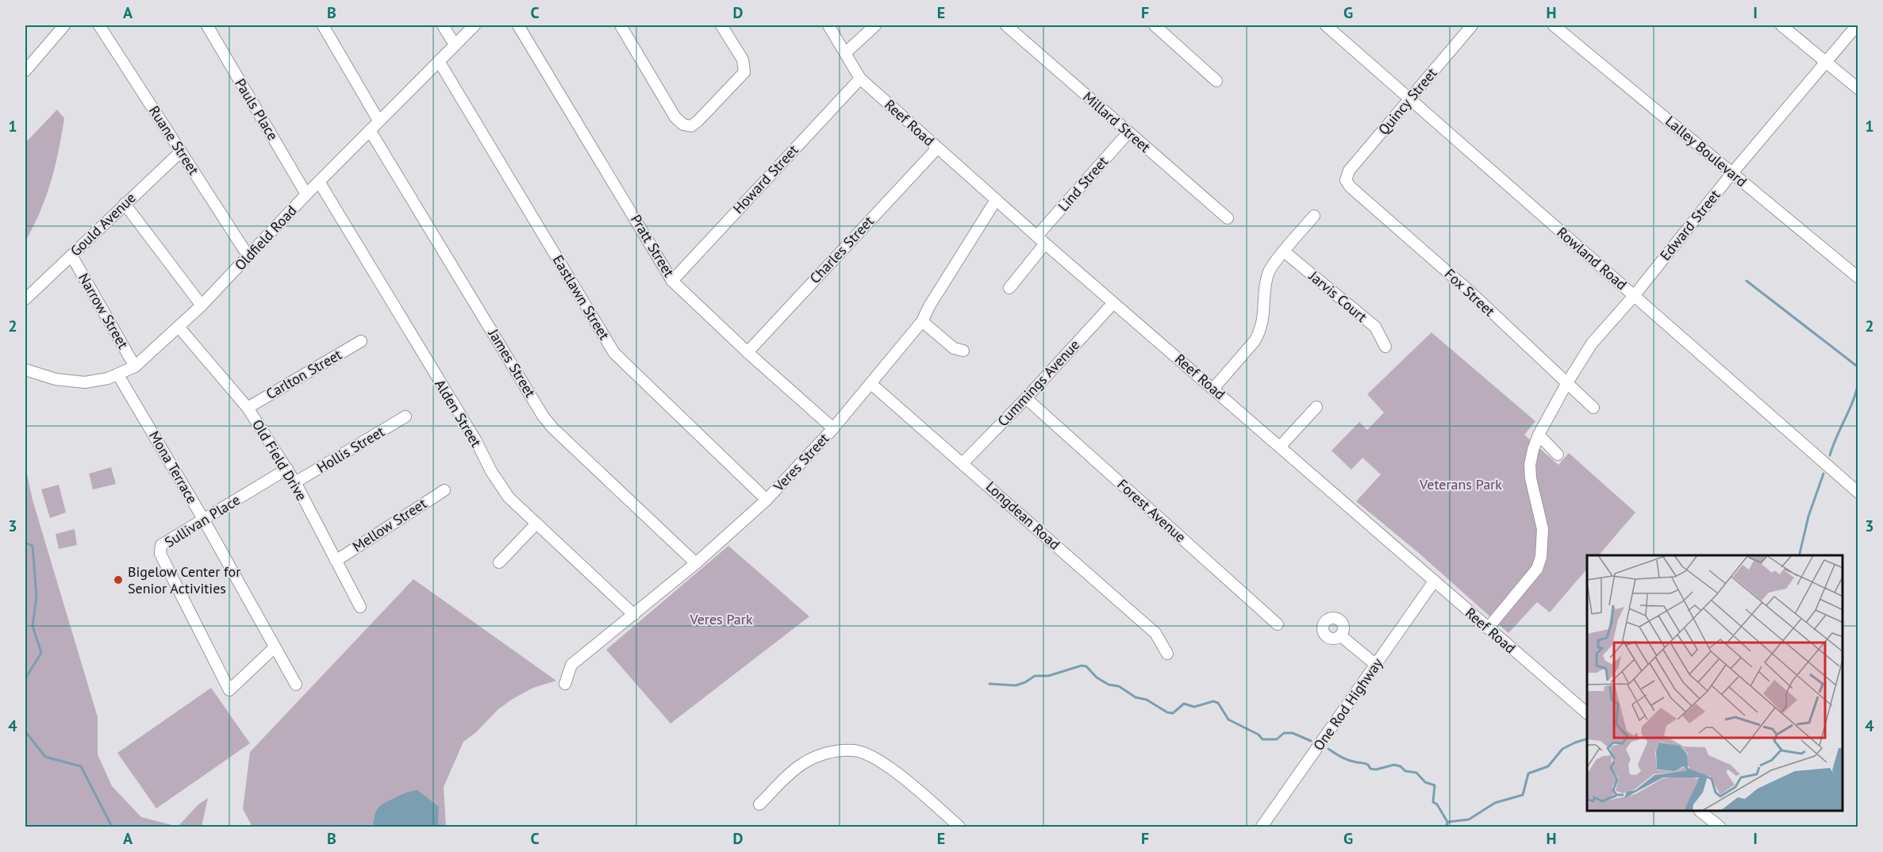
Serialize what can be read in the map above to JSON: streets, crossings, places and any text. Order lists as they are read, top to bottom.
{
  "streets": {
    "street": [
      "Quincy Street",
      "Pauls Place",
      "Millard Street",
      "Reef Road",
      "Ruane Street",
      "Lalley Boulevard",
      "Howard Street",
      "Lind Street",
      "Gould Avenue",
      "Edward Street",
      "Oldfield Road",
      "Pratt Street",
      "Charles Street",
      "Rowland Road",
      "Fox Street",
      "Jarvis Court",
      "Eastlawn Street",
      "Narrow Street",
      "James Street",
      "Carlton Street",
      "Cummings Avenue",
      "Alden Street",
      "Hollis Street",
      "Old Field Drive",
      "Veres Street",
      "Mona Terrace",
      "Forest Avenue",
      "Longdean Road",
      "Sullivan Place",
      "Mellow Street",
      "One Rod Highway"
    ]
  },
  "crossings": [
    ["Quincy Street", "Rowland Road"],
    ["Quincy Street", "Fox Street"],
    ["Pauls Place", "Oldfield Road"],
    ["Millard Street", "Lind Street"],
    ["Reef Road", "Howard Street"],
    ["Reef Road", "Lind Street"],
    ["Reef Road", "Edward Street"],
    ["Reef Road", "Charles Street"],
    ["Reef Road", "Cummings Avenue"],
    ["Reef Road", "Veres Street"],
    ["Reef Road", "One Rod Highway"],
    ["Ruane Street", "Gould Avenue"],
    ["Ruane Street", "Oldfield Road"],
    ["Lalley Boulevard", "Edward Street"],
    ["Howard Street", "Pratt Street"],
    ["Gould Avenue", "Narrow Street"],
    ["Edward Street", "Rowland Road"],
    ["Edward Street", "Fox Street"],
    ["Oldfield Road", "Eastlawn Street"],
    ["Oldfield Road", "Narrow Street"],
    ["Oldfield Road", "James Street"],
    ["Oldfield Road", "Alden Street"],
    ["Oldfield Road", "Old Field Drive"],
    ["Oldfield Road", "Mona Terrace"],
    ["Pratt Street", "Charles Street"],
    ["Pratt Street", "Veres Street"],
    ["Eastlawn Street", "Veres Street"],
    ["James Street", "Veres Street"],
    ["Carlton Street", "Old Field Drive"],
    ["Cummings Avenue", "Forest Avenue"],
    ["Cummings Avenue", "Longdean Road"],
    ["Alden Street", "Veres Street"],
    ["Hollis Street", "Old Field Drive"],
    ["Old Field Drive", "Sullivan Place"],
    ["Old Field Drive", "Mellow Street"],
    ["Veres Street", "Longdean Road"],
    ["Mona Terrace", "Sullivan Place"]
  ],
  "parks": ["Veterans Park", "Veres Park"],
  "places": ["Bigelow Center for Senior Activities"],
  "grid": {
    "columns": [
      "A",
      "B",
      "C",
      "D",
      "E",
      "F",
      "G",
      "H",
      "I"
    ],
    "rows": [
      "1",
      "2",
      "3",
      "4"
    ]
  }
}
